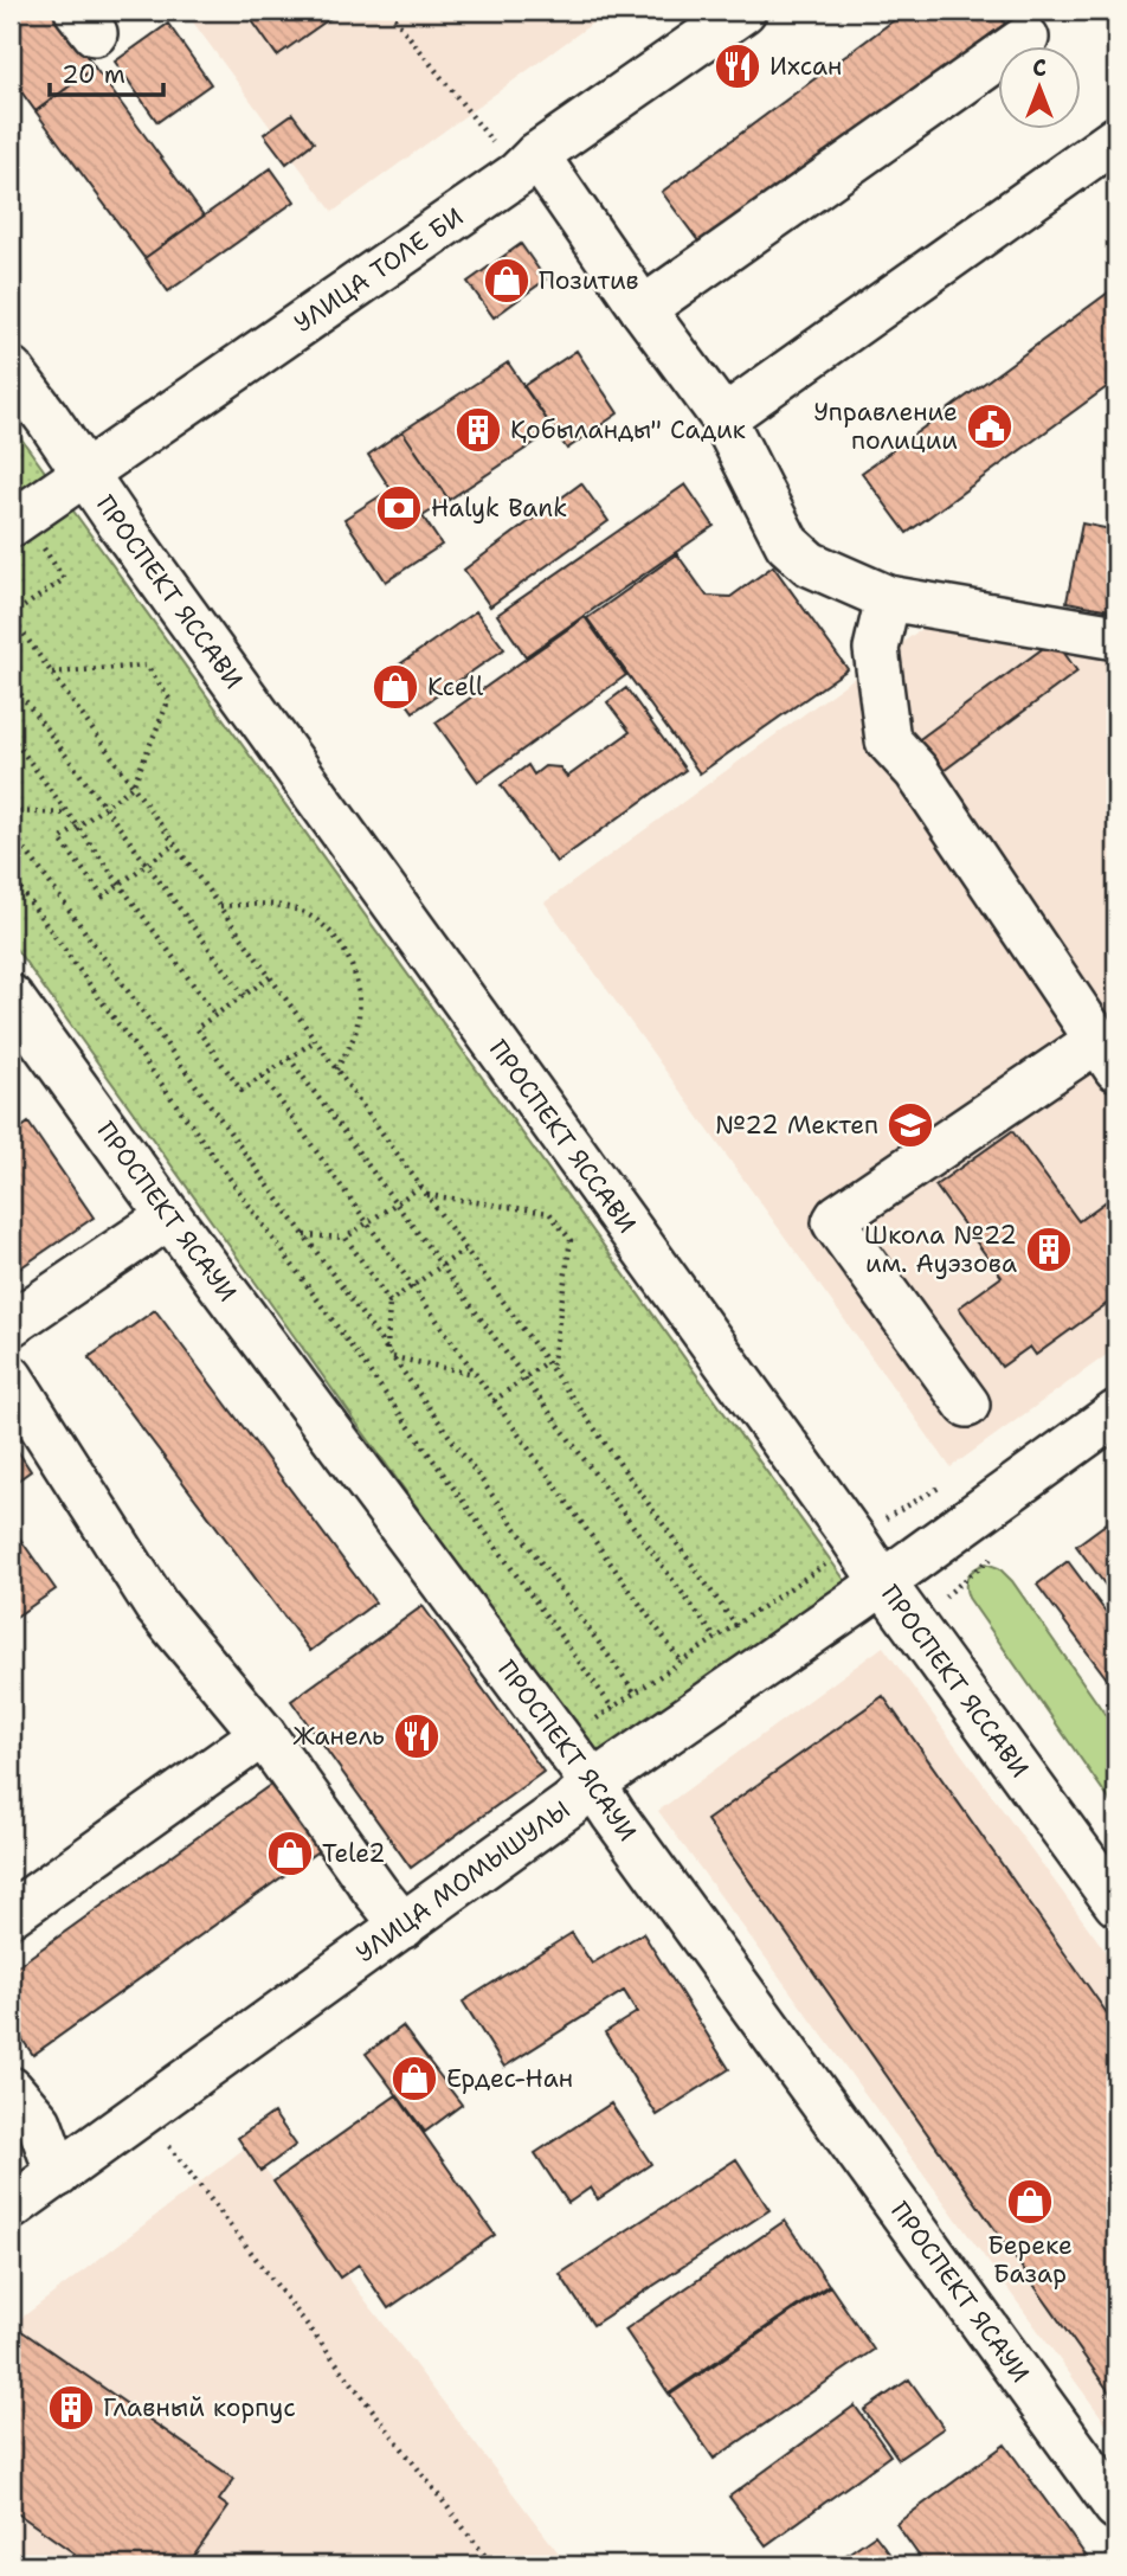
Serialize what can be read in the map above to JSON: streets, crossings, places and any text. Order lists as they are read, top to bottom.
{
  "streets": {
    "street": [
      "УЛИЦА ТОЛЕ БИ",
      "ПРОСПЕКТ ЯССАВИ",
      "ПРОСПЕКТ ЯСАУИ",
      "УЛИЦА МОМЫШУЛЫ"
    ]
  },
  "crossings": [
    ["УЛИЦА ТОЛЕ БИ", "ПРОСПЕКТ ЯССАВИ"],
    ["ПРОСПЕКТ ЯССАВИ", "УЛИЦА МОМЫШУЛЫ"],
    ["ПРОСПЕКТ ЯСАУИ", "УЛИЦА МОМЫШУЛЫ"]
  ],
  "places": {
    "restaurant": ["Ихсан", "Жанель"],
    "shop": [
      "Позитив",
      "Kcell",
      "Tele2",
      "Ердес-Нан",
      "Береке Базар"
    ],
    "public building": ["Управление полиции"],
    "building": ["Қобыланды\" Садик", "Школа №22 им. Ауэзова", "Главный корпус"],
    "bank": ["Halyk Bank"],
    "school or university": ["№22 Мектеп"]
  },
  "scale_bar": "20 m",
  "north": "top"
}
